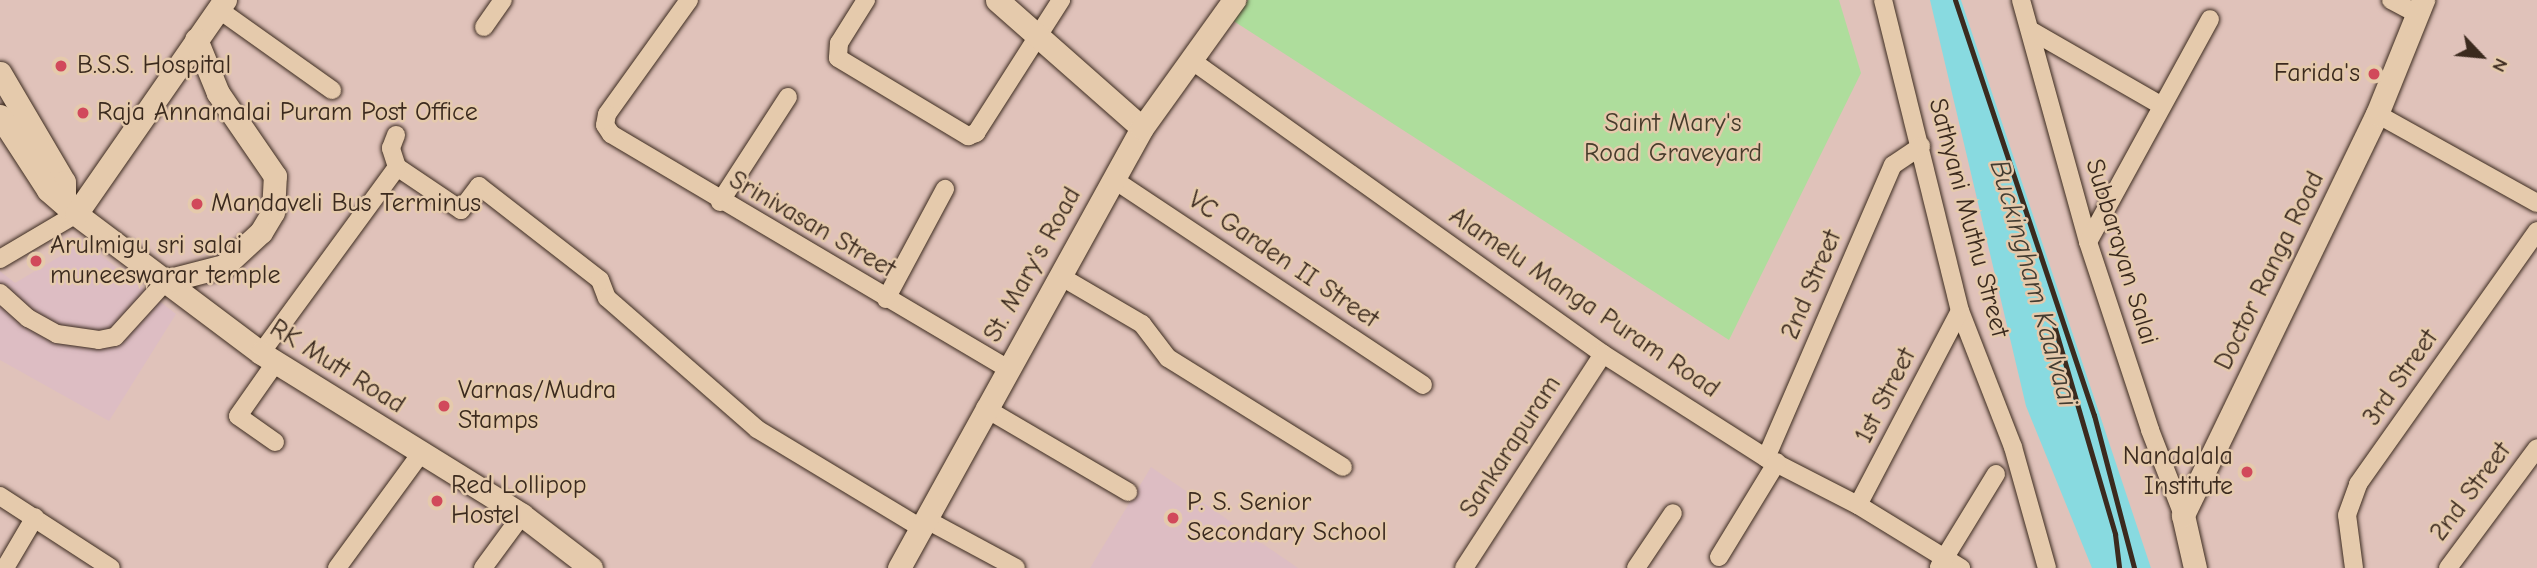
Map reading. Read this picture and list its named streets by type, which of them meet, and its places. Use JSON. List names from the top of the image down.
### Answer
{
  "streets": {
    "main road": ["St. Mary's Road", "Doctor Ranga Road", "RK Mutt Road"],
    "street": [
      "Sathyani Muthu Street",
      "Srinivasan Street",
      "Subbarayan Salai",
      "VC Garden II Street",
      "2nd Street",
      "Alamelu Manga Puram Road",
      "3rd Street",
      "1st Street",
      "Sankarapuram"
    ]
  },
  "crossings": [
    ["Sathyani Muthu Street", "2nd Street"],
    ["Sathyani Muthu Street", "1st Street"],
    ["Srinivasan Street", "St. Mary's Road"],
    ["Subbarayan Salai", "Doctor Ranga Road"],
    ["VC Garden II Street", "St. Mary's Road"],
    ["St. Mary's Road", "Alamelu Manga Puram Road"],
    ["2nd Street", "Alamelu Manga Puram Road"],
    ["Alamelu Manga Puram Road", "1st Street"],
    ["Alamelu Manga Puram Road", "Sankarapuram"]
  ],
  "water": ["Buckingham Kaalvaai"],
  "parks": ["Saint Mary's Road Graveyard"],
  "places": [
    "B.S.S. Hospital",
    "Farida's",
    "Raja Annamalai Puram Post Office",
    "Mandaveli Bus Terminus",
    "Arulmigu sri salai muneeswarar temple",
    "Varnas/Mudra Stamps",
    "Nandalala Institute",
    "Red Lollipop Hostel",
    "P. S. Senior Secondary School"
  ],
  "north": "bottom right"
}
